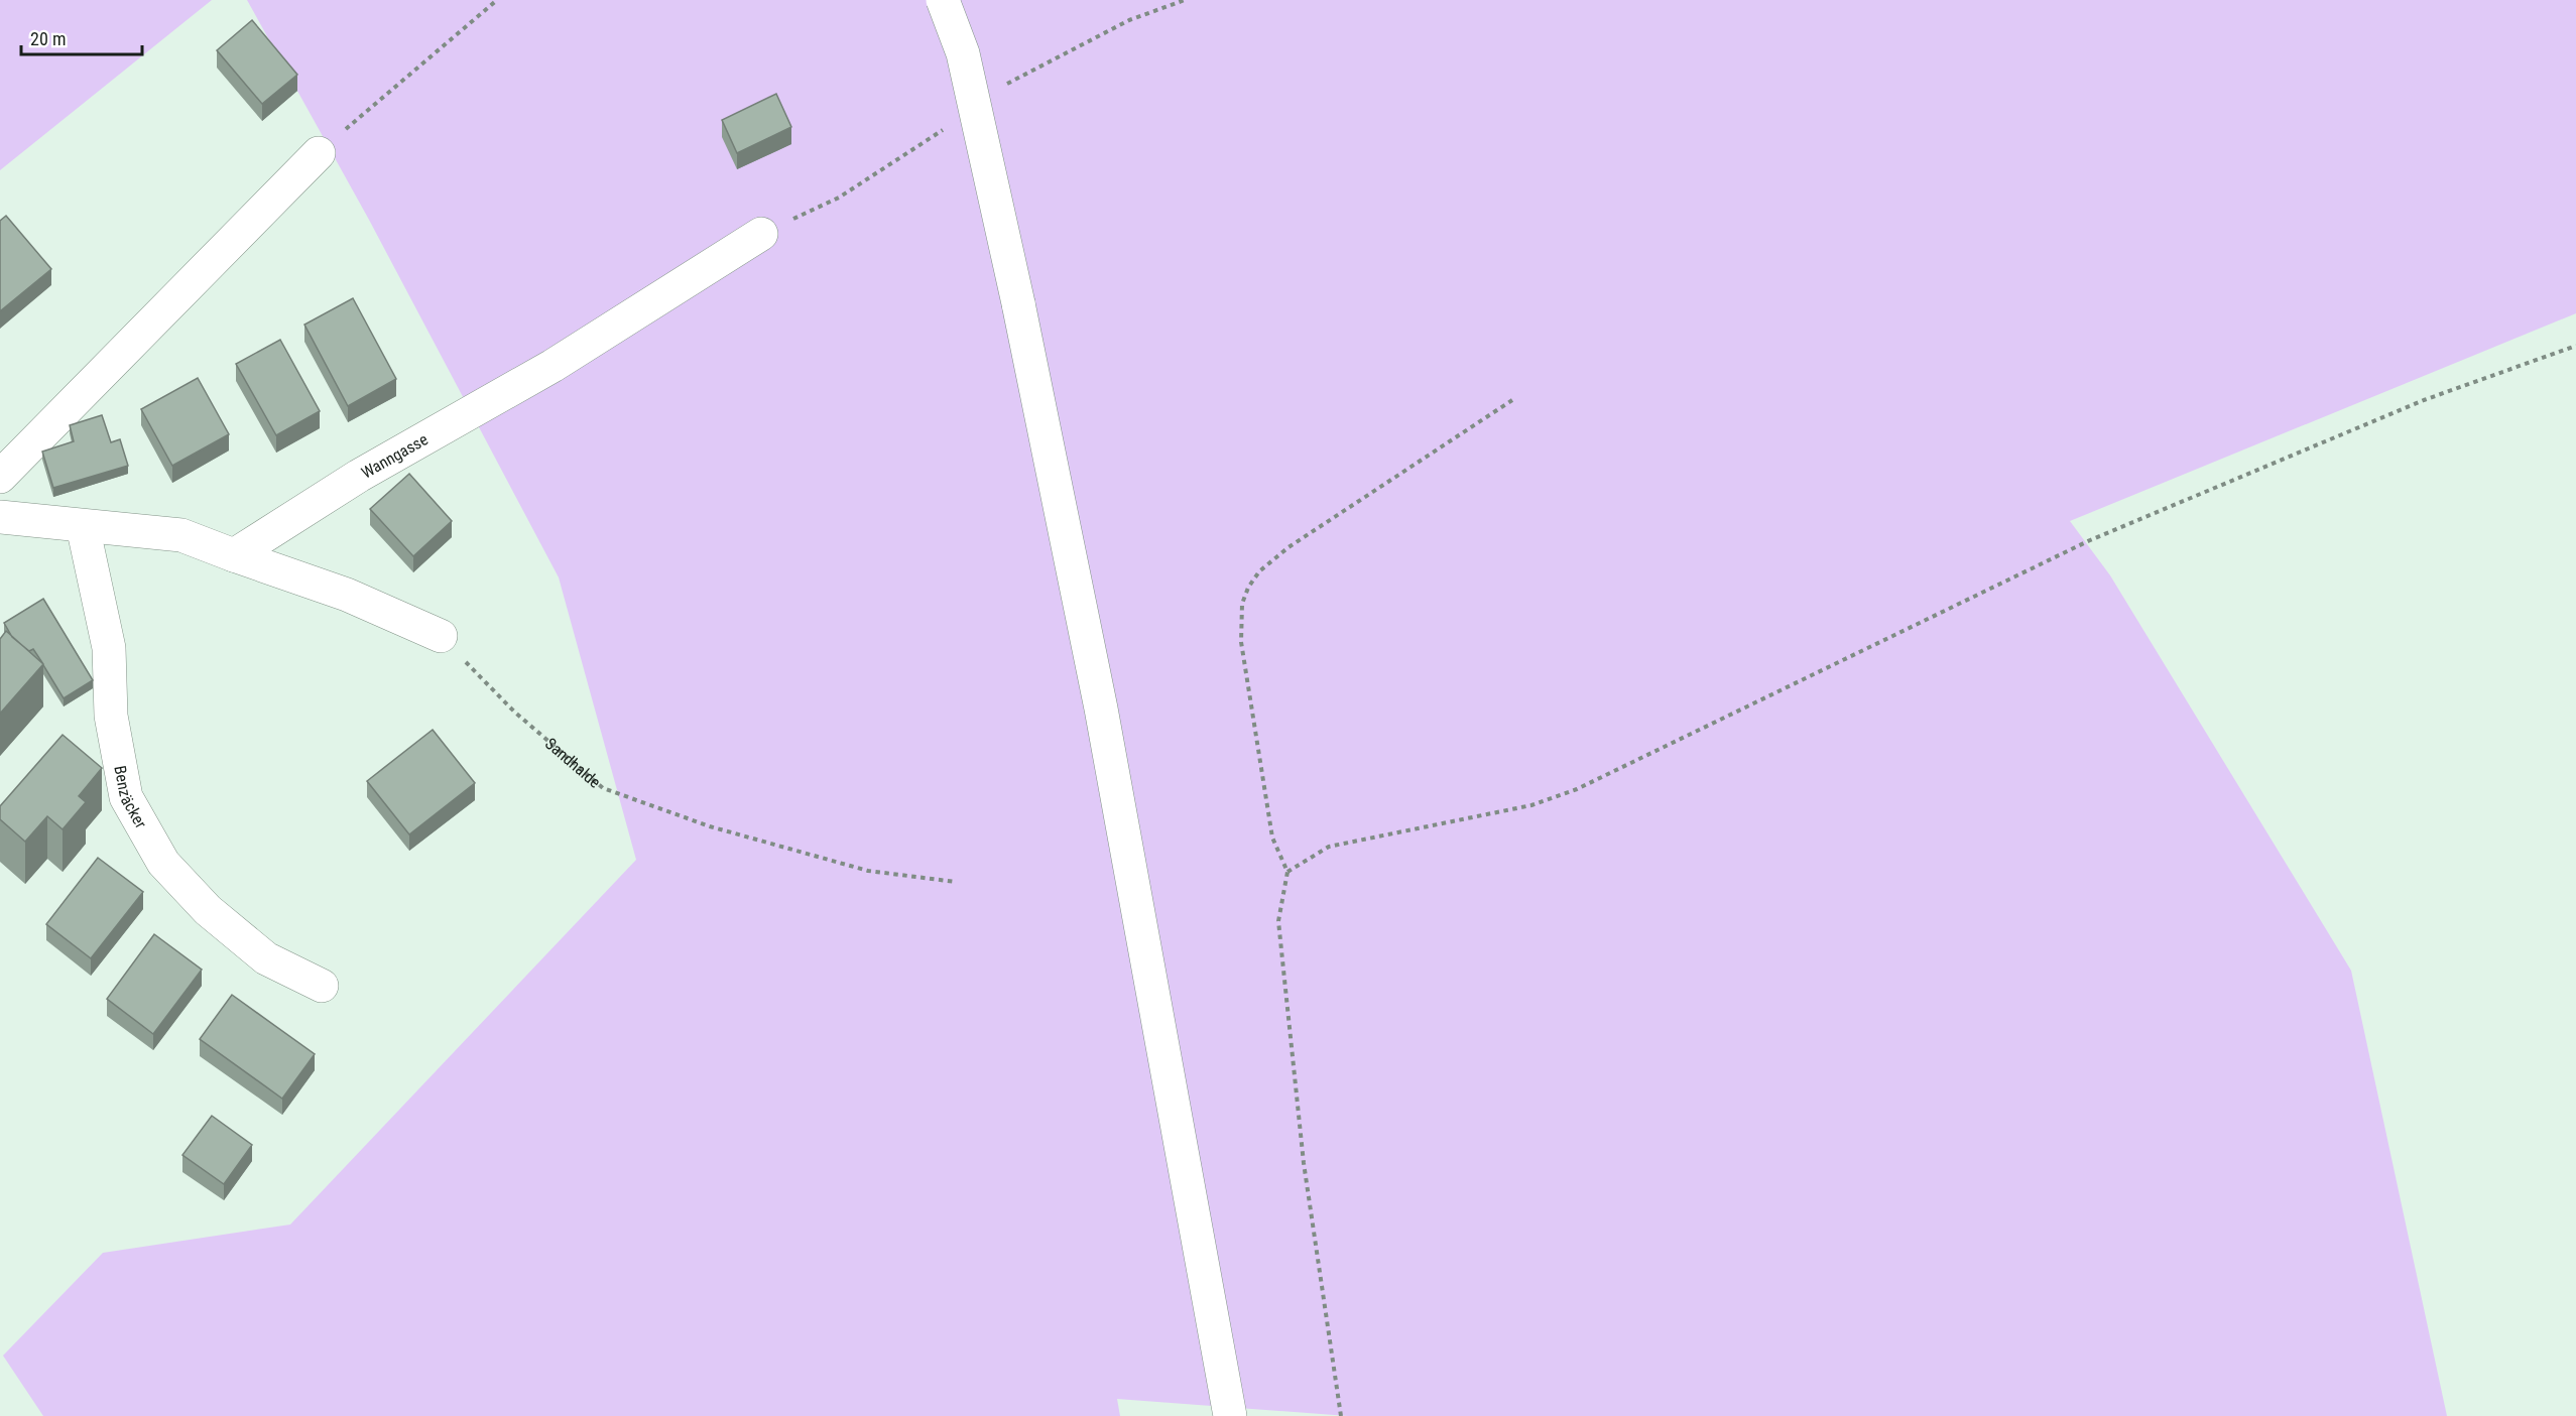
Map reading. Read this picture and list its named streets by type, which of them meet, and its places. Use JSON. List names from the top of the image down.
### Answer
{
  "streets": {
    "street": ["Wanngasse", "Benzäcker"],
    "path": ["Sandhalde"]
  },
  "scale_bar": "20 m"
}
